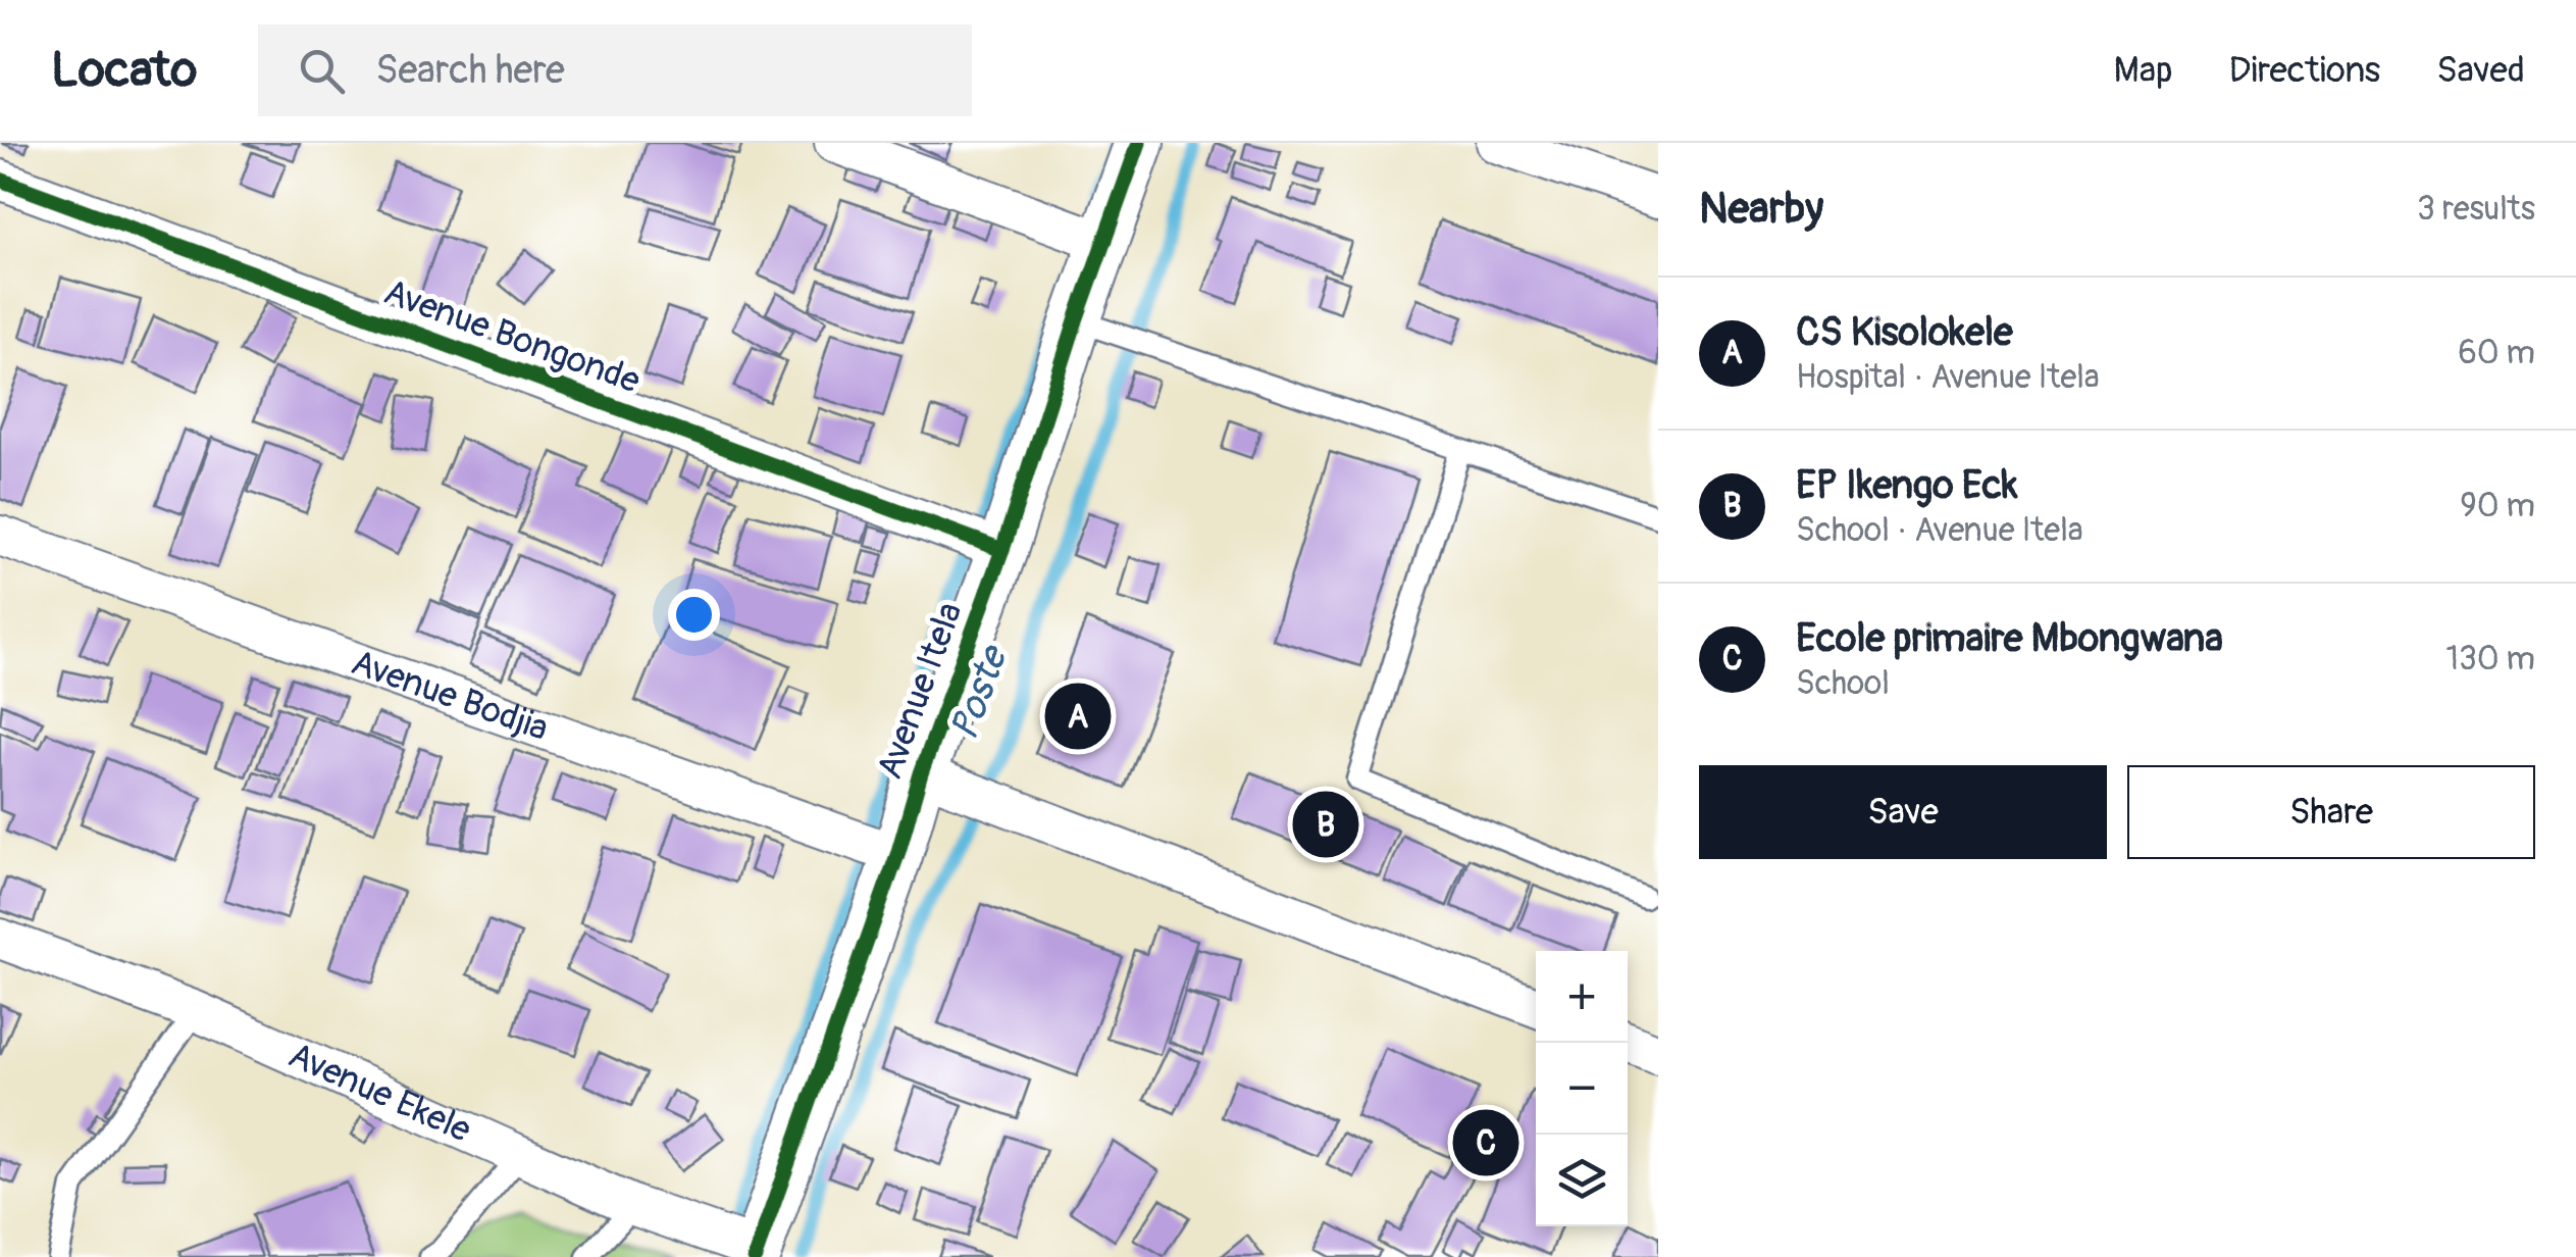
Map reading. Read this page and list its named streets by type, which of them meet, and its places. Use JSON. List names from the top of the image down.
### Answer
{
  "streets": {
    "street": [
      "Avenue Bongonde",
      "Avenue Itela",
      "Avenue Bodjia",
      "Avenue Ekele"
    ]
  },
  "crossings": [
    ["Avenue Bongonde", "Avenue Itela"],
    ["Avenue Itela", "Avenue Bodjia"],
    ["Avenue Itela", "Avenue Ekele"]
  ],
  "water": ["Poste"],
  "page": {
    "header": "Locato",
    "search": "Search here",
    "nav": ["Map", "Directions", "Saved"],
    "heading": ["Nearby", "3 results"],
    "list": [
      {
        "mark": "A",
        "name": "CS Kisolokele",
        "note": "Hospital · Avenue Itela",
        "value": "60 m"
      },
      {
        "mark": "B",
        "name": "EP Ikengo Eck",
        "note": "School · Avenue Itela",
        "value": "90 m"
      },
      {
        "mark": "C",
        "name": "Ecole primaire Mbongwana",
        "note": "School",
        "value": "130 m"
      }
    ],
    "pins": ["A", "B", "C"],
    "buttons": ["Save", "Share"],
    "map_buttons": ["+", "−"]
  }
}
